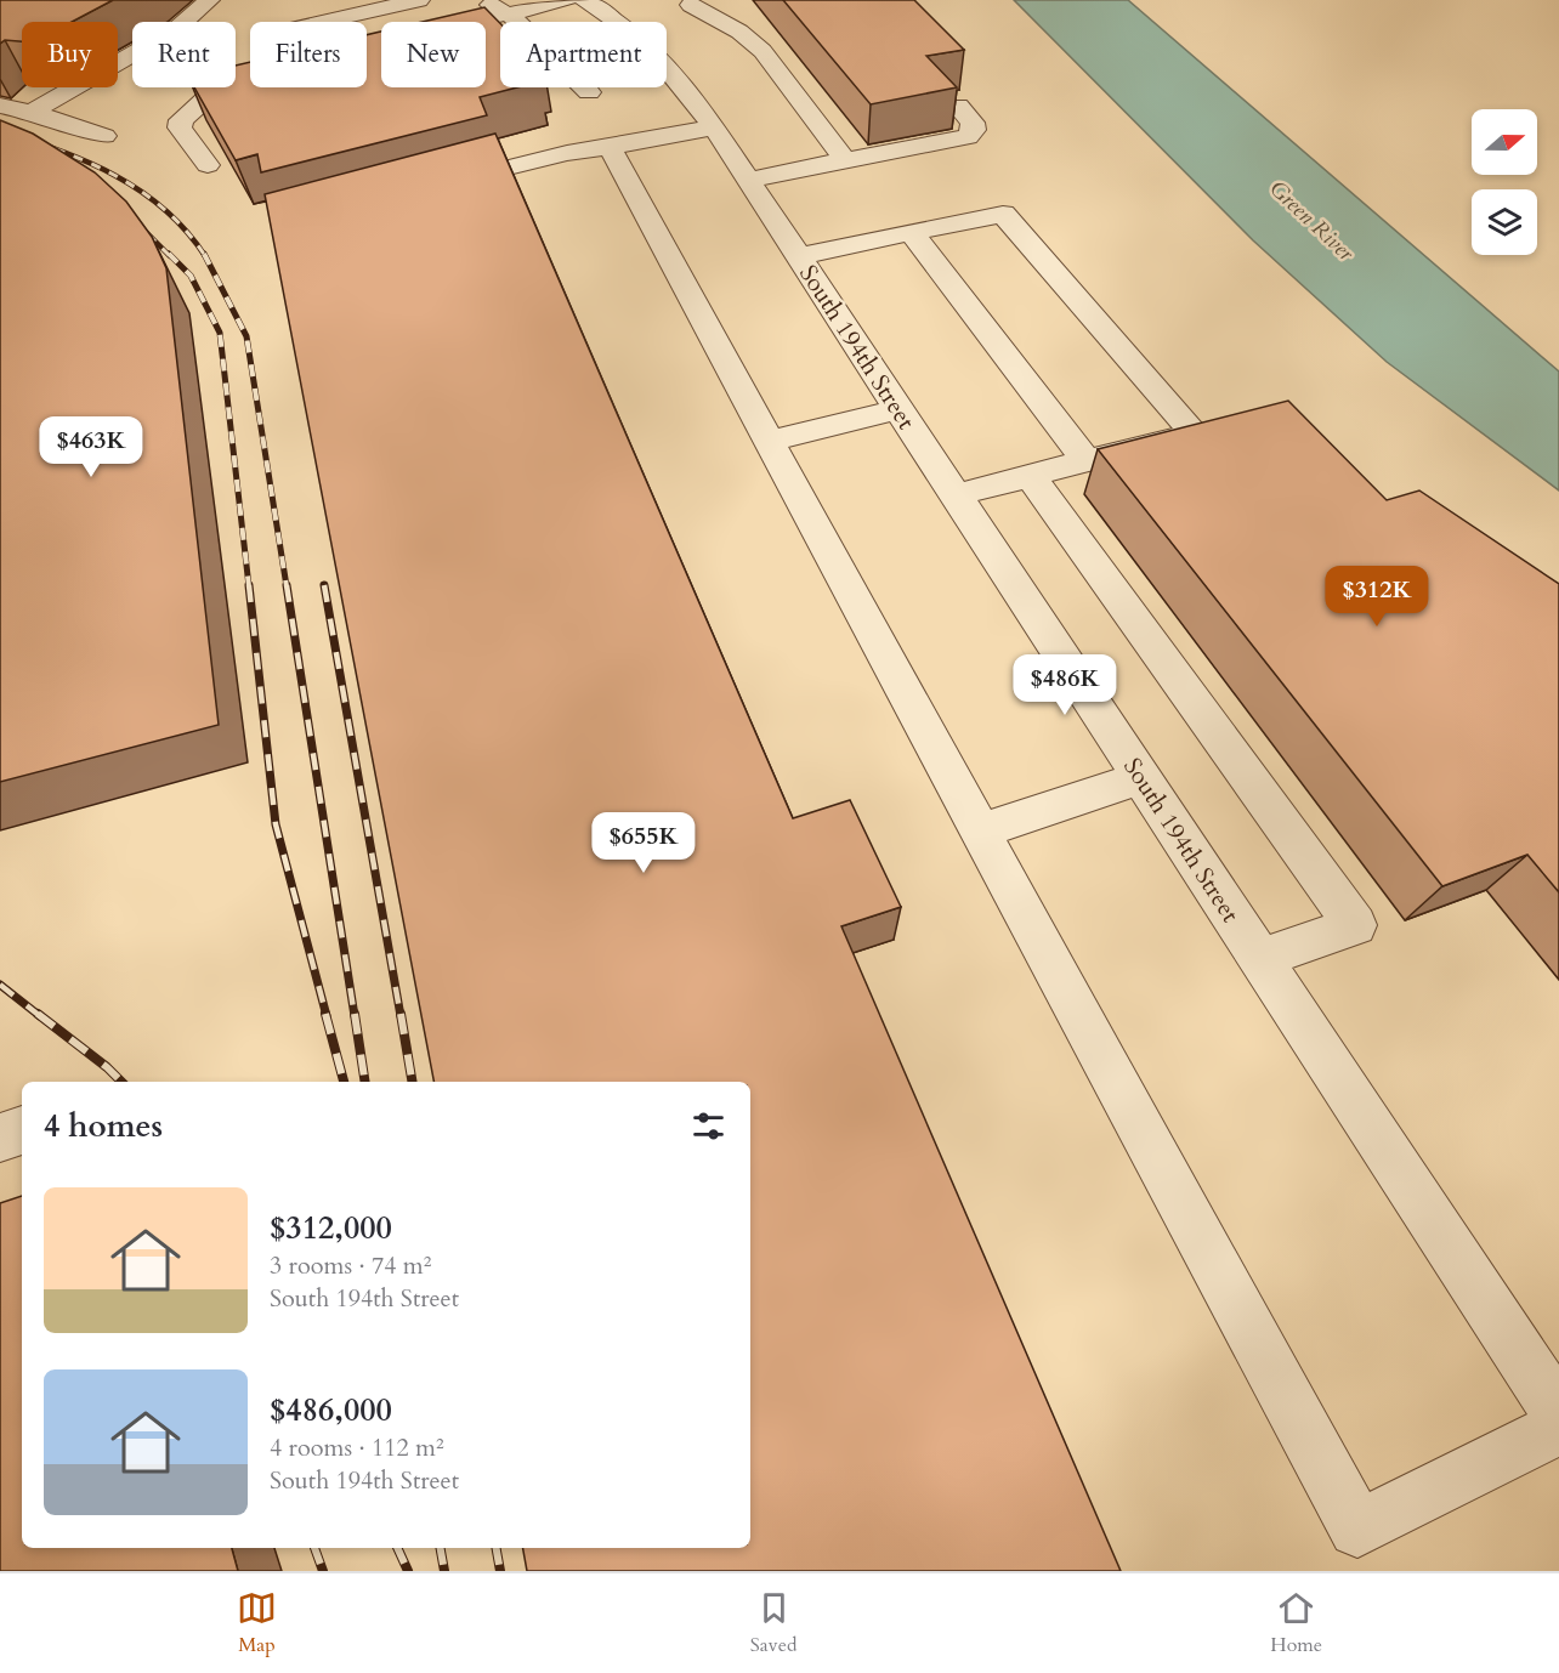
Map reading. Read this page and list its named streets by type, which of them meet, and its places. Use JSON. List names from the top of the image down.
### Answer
{
  "streets": {
    "street": ["South 194th Street"]
  },
  "water": ["Green River"],
  "north": "right",
  "page": {
    "chip": [
      "Buy",
      "Rent",
      "Filters",
      "New",
      "Apartment"
    ],
    "price": [
      "$463K",
      "$312K",
      "$486K",
      "$655K"
    ],
    "heading": "4 homes",
    "list": [
      {
        "name": "$312,000",
        "note": "3 rooms · 74 m² · South 194th Street"
      },
      {
        "name": "$486,000",
        "note": "4 rooms · 112 m² · South 194th Street"
      }
    ],
    "tabs": ["Map", "Saved", "Home"]
  }
}
